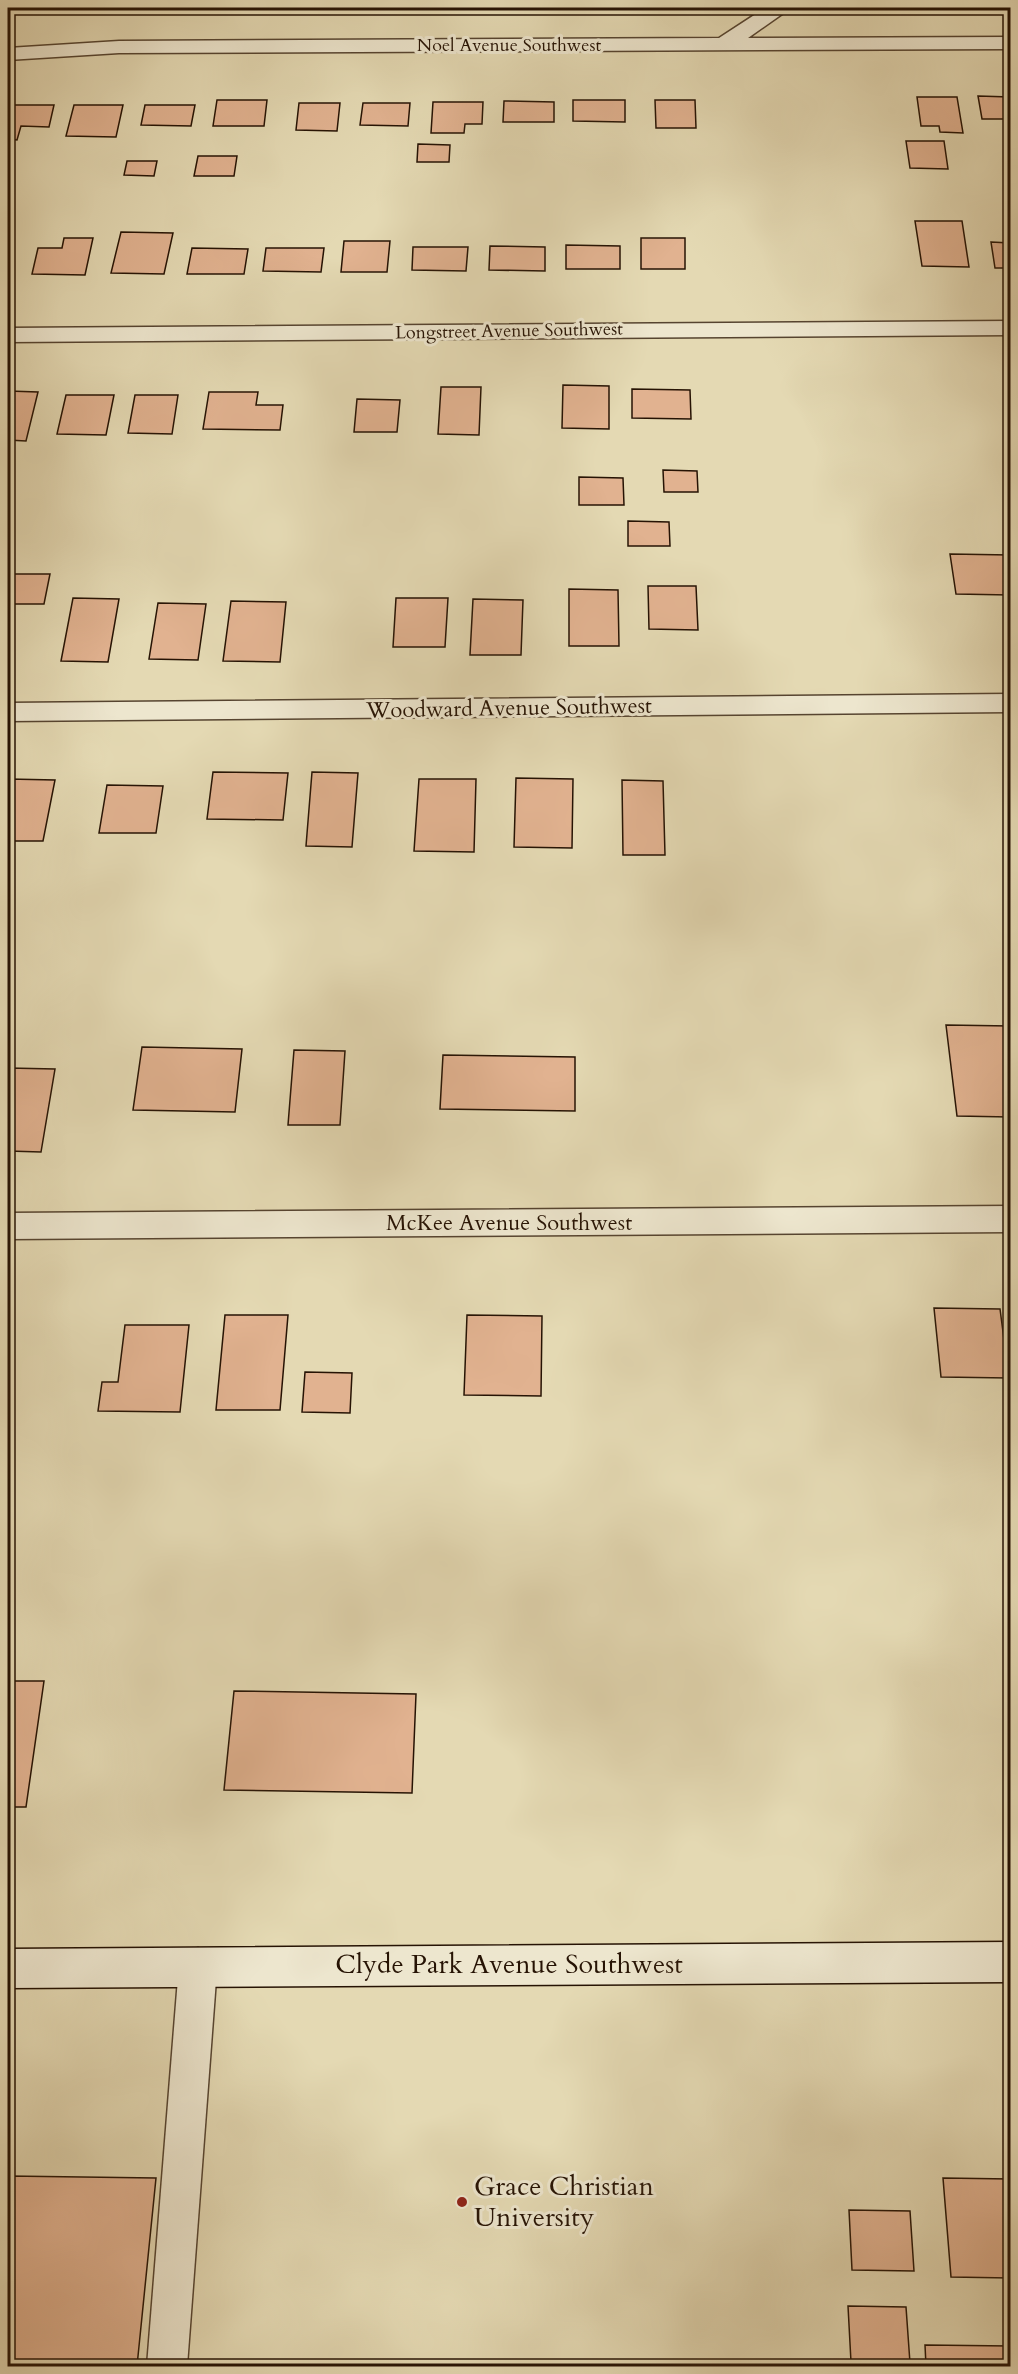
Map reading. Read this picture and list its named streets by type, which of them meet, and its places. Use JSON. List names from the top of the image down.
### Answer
{
  "streets": {
    "street": [
      "Noel Avenue Southwest",
      "Longstreet Avenue Southwest",
      "Woodward Avenue Southwest",
      "McKee Avenue Southwest",
      "Clyde Park Avenue Southwest"
    ]
  },
  "places": ["Grace Christian University"]
}
